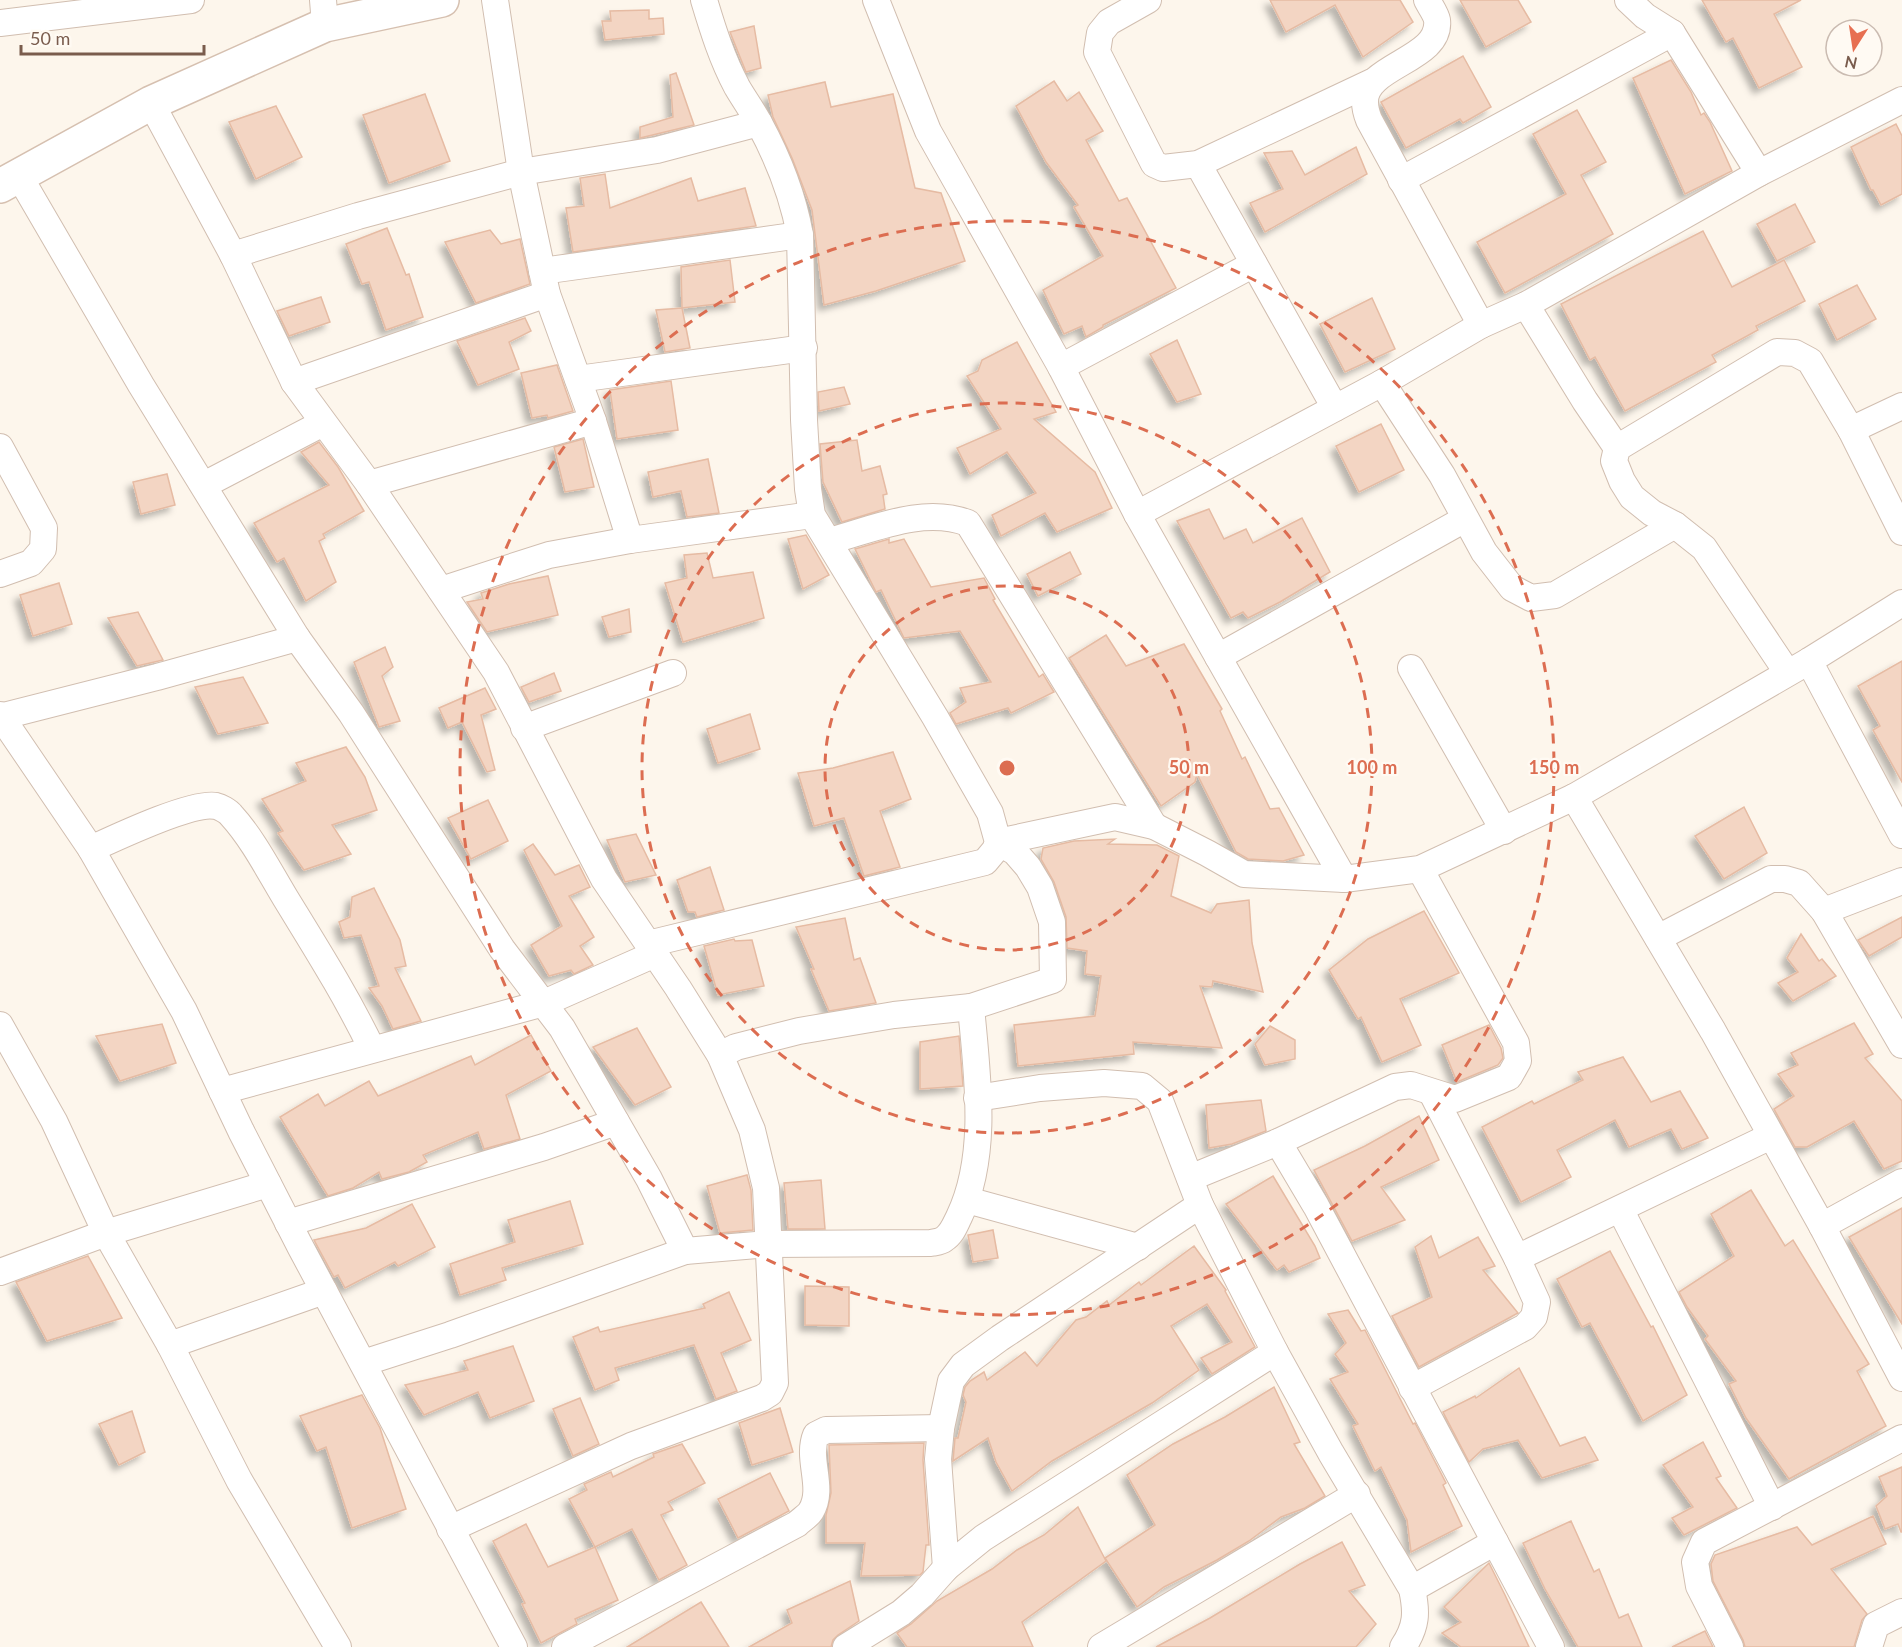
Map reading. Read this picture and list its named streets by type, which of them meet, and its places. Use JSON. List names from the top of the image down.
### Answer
{
  "scale_bar": "50 m",
  "north": "bottom",
  "rings": ["50 m", "100 m", "150 m"]
}
